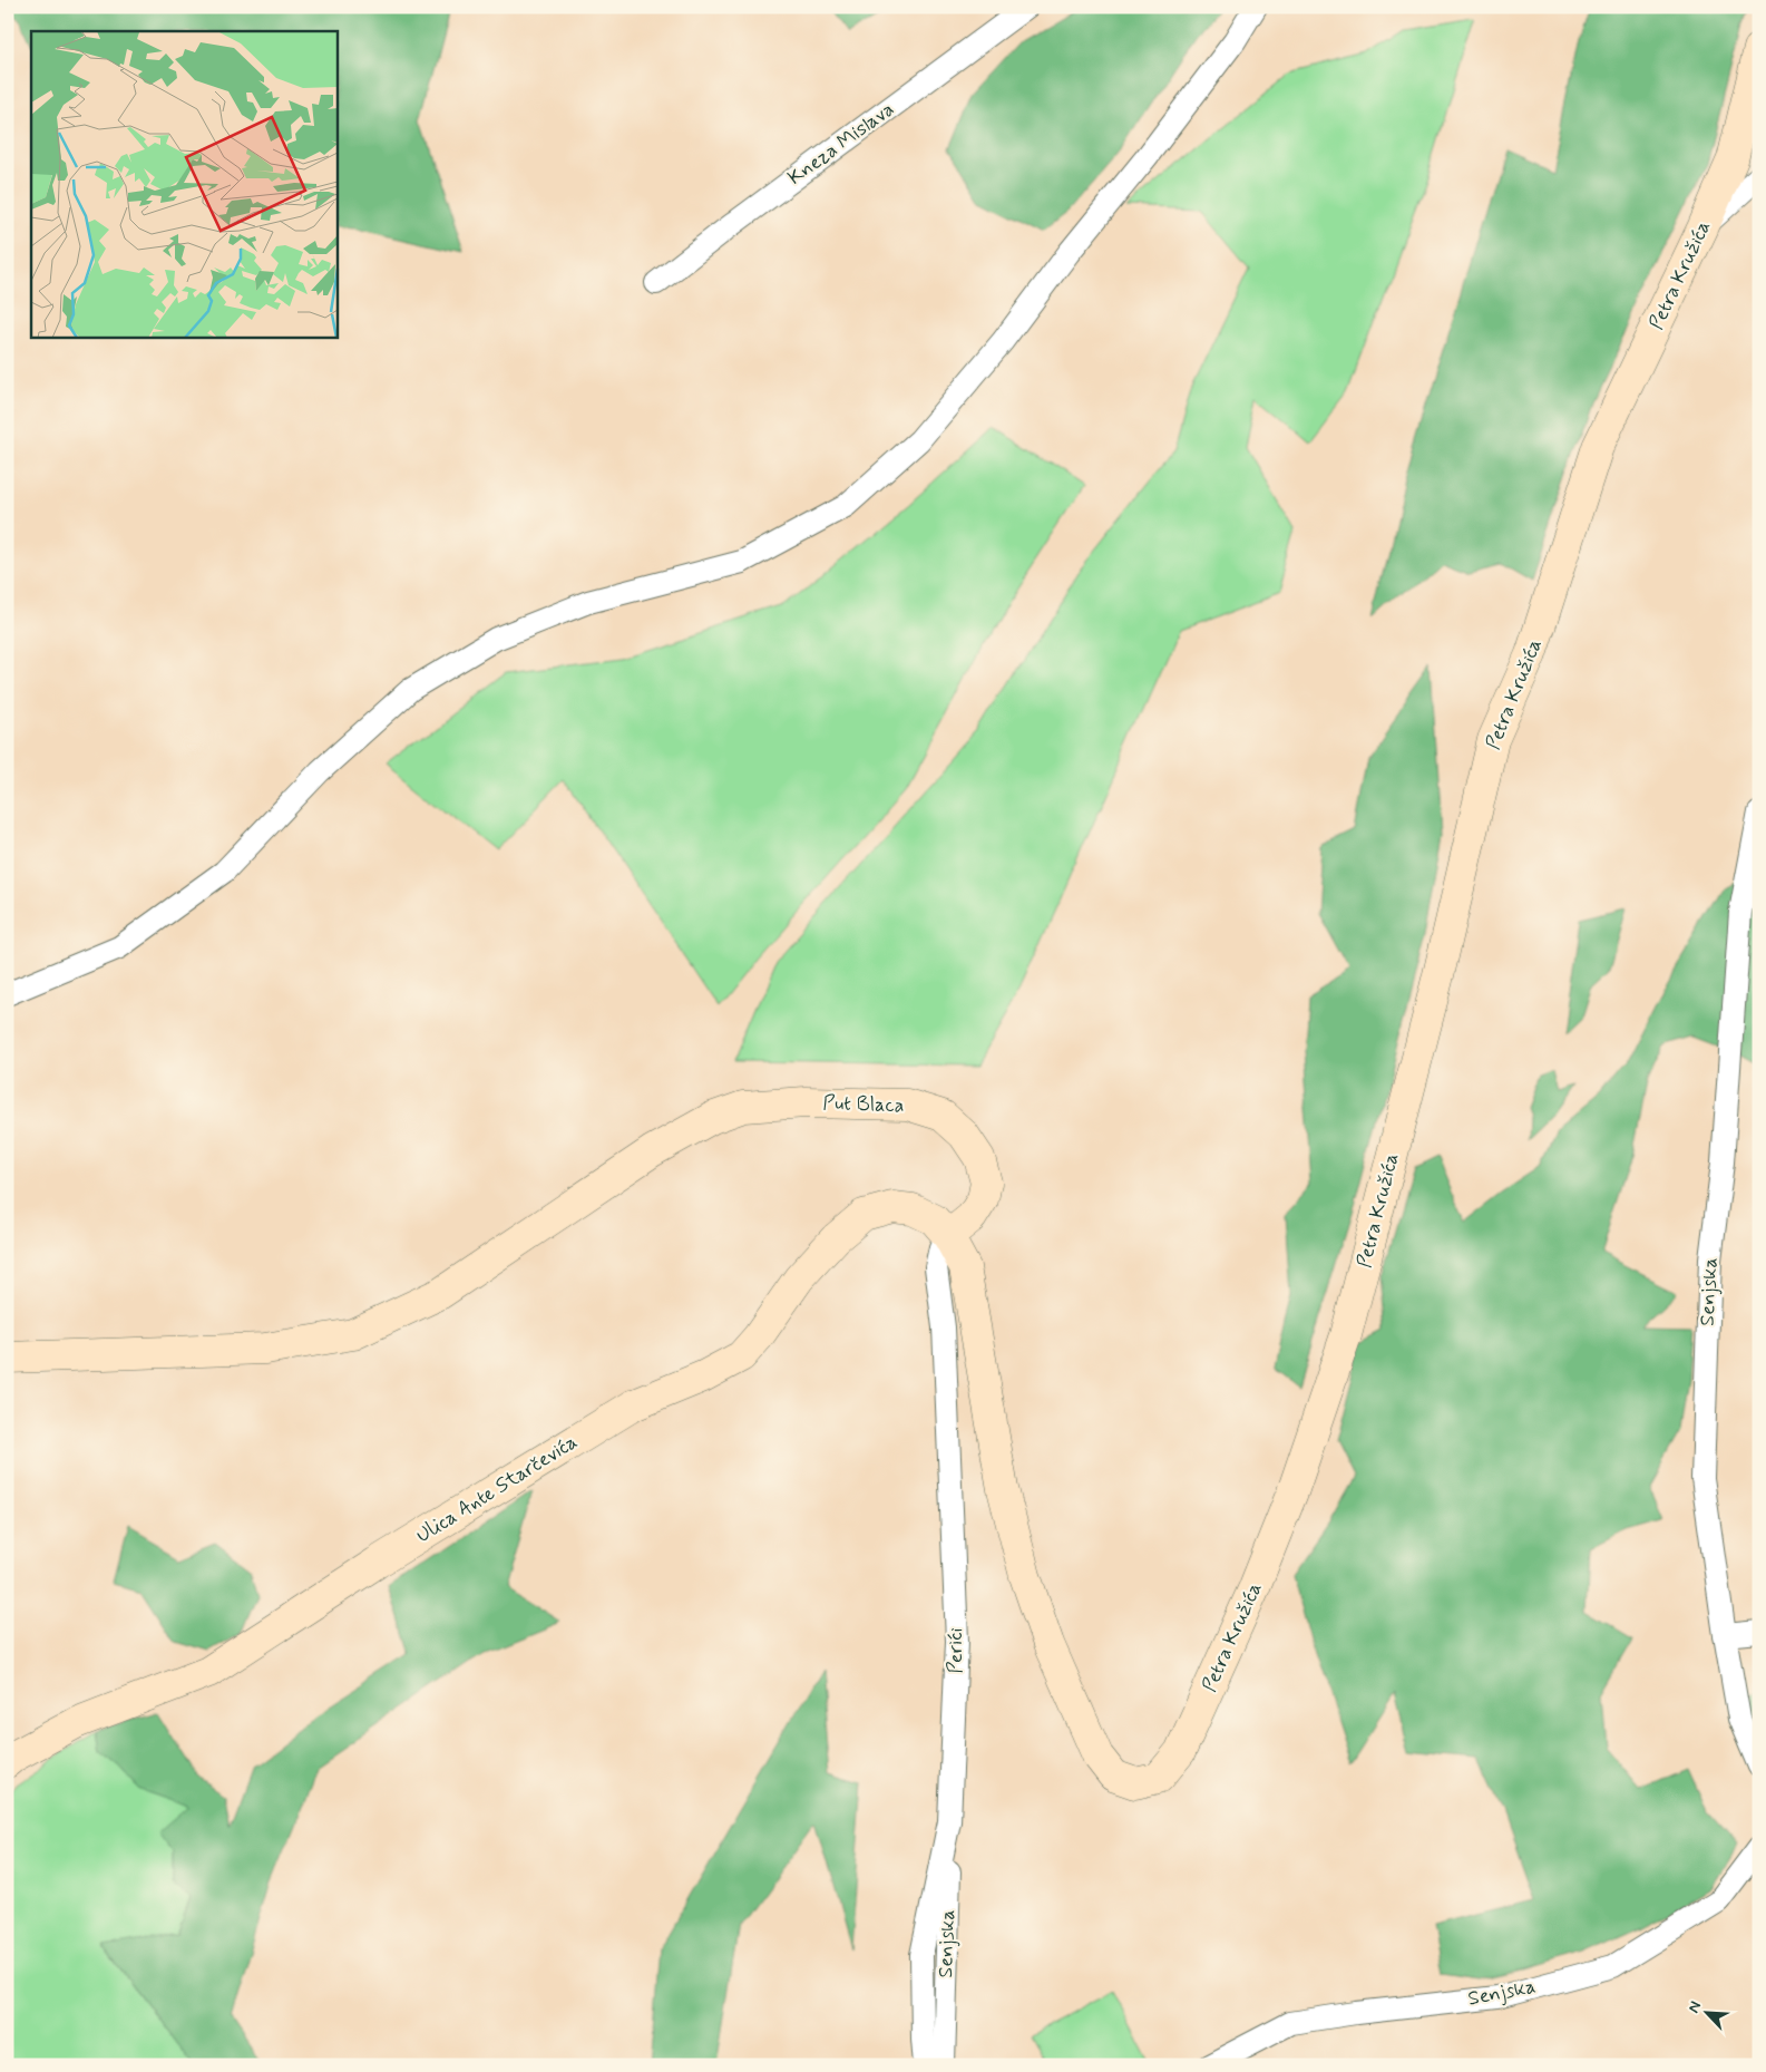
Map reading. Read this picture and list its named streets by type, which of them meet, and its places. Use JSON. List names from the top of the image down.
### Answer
{
  "streets": {
    "street": [
      "Kneza Mislava",
      "Petra Kružića",
      "Put Blaca",
      "Senjska",
      "Ulica Ante Starčevića",
      "Perići"
    ]
  },
  "crossings": [
    ["Petra Kružića", "Put Blaca"],
    ["Petra Kružića", "Ulica Ante Starčevića"],
    ["Petra Kružića", "Perići"],
    ["Put Blaca", "Ulica Ante Starčevića"],
    ["Put Blaca", "Perići"],
    ["Senjska", "Perići"],
    ["Ulica Ante Starčevića", "Perići"]
  ],
  "north": "top left"
}
